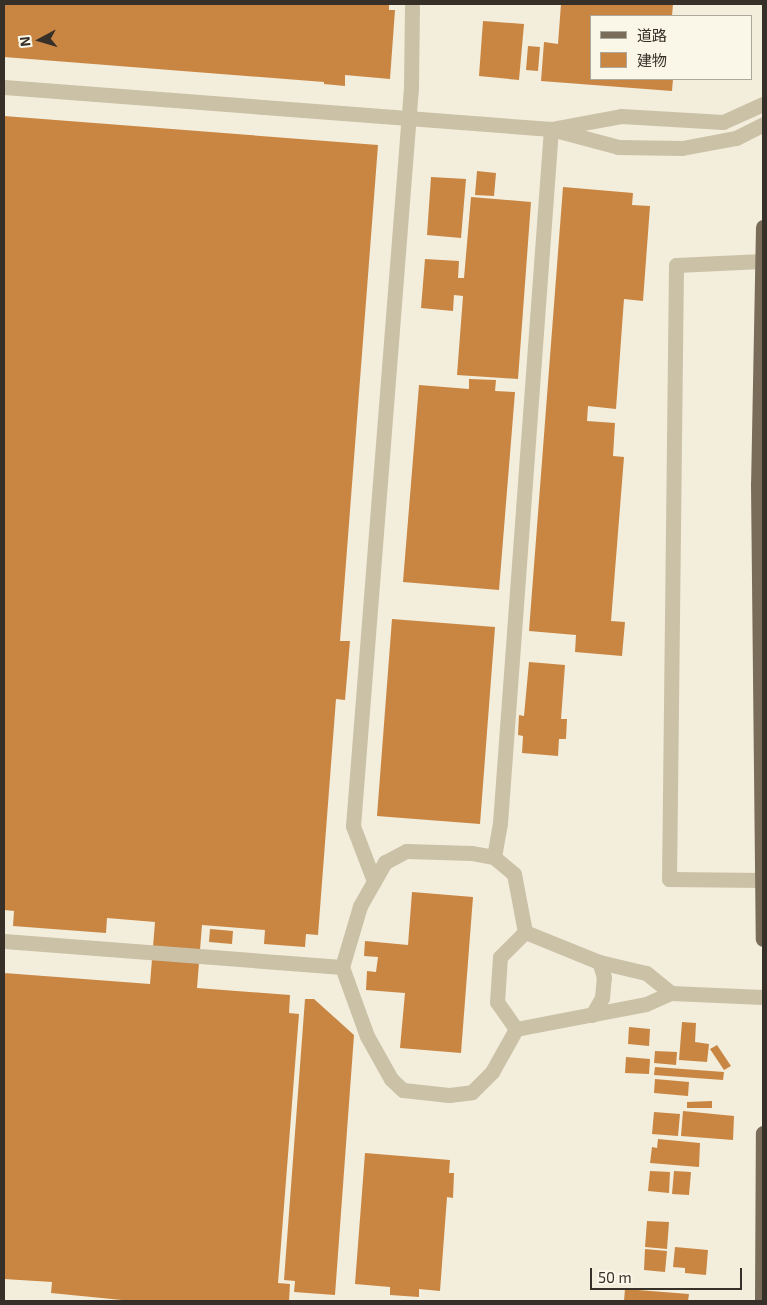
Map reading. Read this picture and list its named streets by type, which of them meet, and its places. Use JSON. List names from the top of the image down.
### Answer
{
  "legend": ["道路", "建物"],
  "scale_bar": "50 m",
  "north": "left"
}
